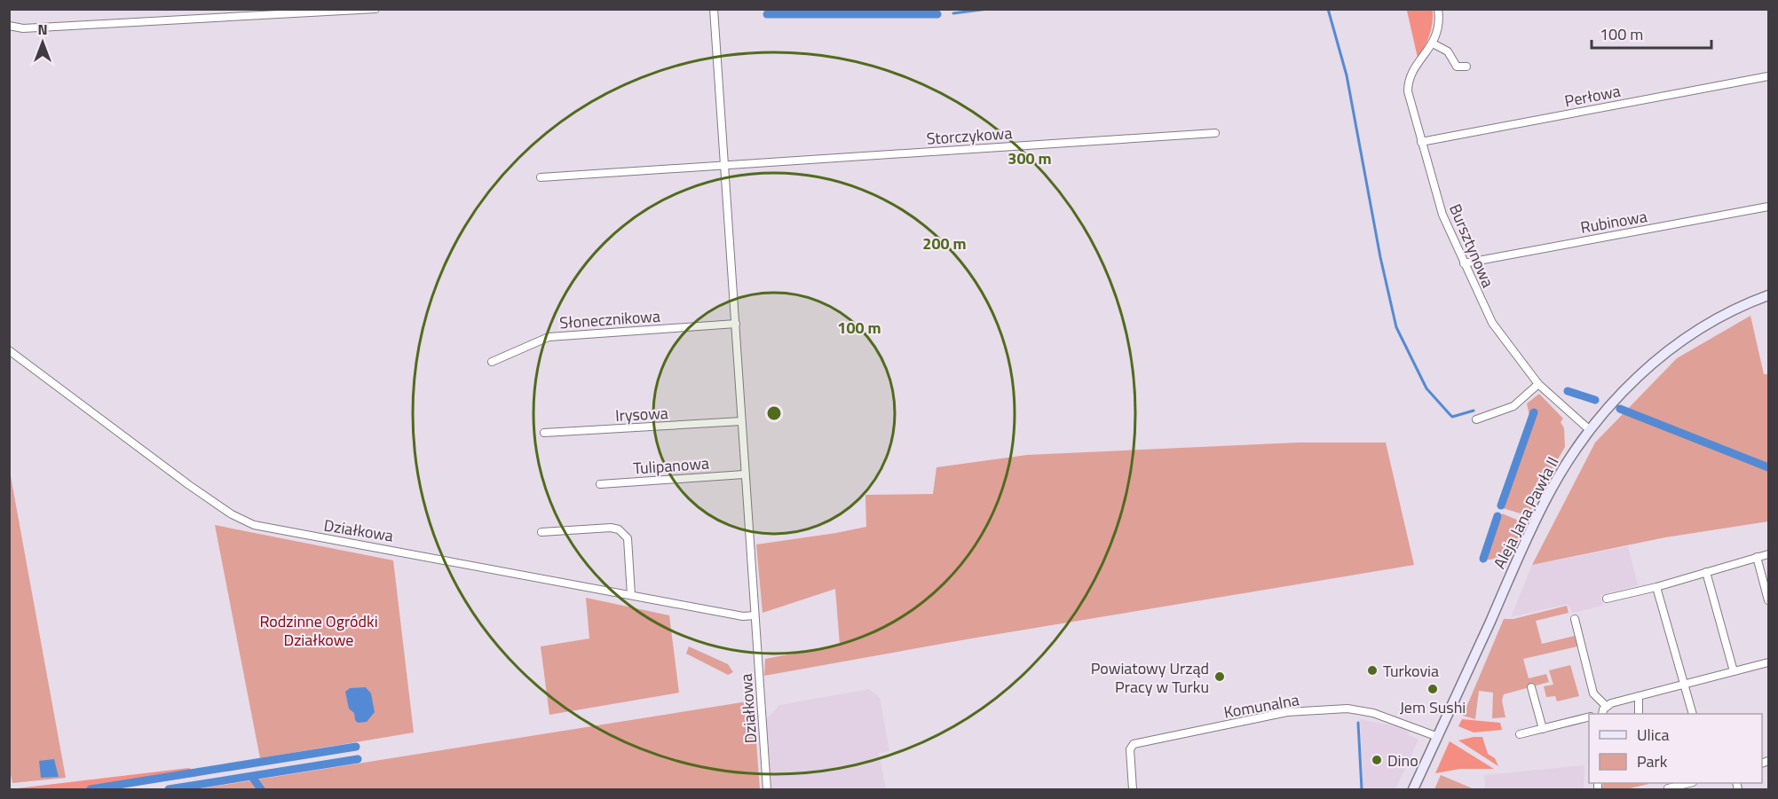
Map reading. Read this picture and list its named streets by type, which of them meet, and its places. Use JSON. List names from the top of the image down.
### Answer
{
  "streets": {
    "main road": ["Aleja Jana Pawła II"],
    "street": [
      "Perłowa",
      "Storczykowa",
      "Rubinowa",
      "Bursztynowa",
      "Słonecznikowa",
      "Irysowa",
      "Tulipanowa",
      "Działkowa",
      "Komunalna"
    ]
  },
  "crossings": [
    ["Perłowa", "Bursztynowa"],
    ["Storczykowa", "Działkowa"],
    ["Rubinowa", "Bursztynowa"],
    ["Bursztynowa", "Aleja Jana Pawła II"],
    ["Słonecznikowa", "Działkowa"],
    ["Irysowa", "Działkowa"],
    ["Tulipanowa", "Działkowa"],
    ["Aleja Jana Pawła II", "Komunalna"]
  ],
  "parks": ["Rodzinne Ogródki Działkowe"],
  "places": [
    "Turkovia",
    "Powiatowy Urząd Pracy w Turku",
    "Jem Sushi",
    "Dino"
  ],
  "legend": ["Ulica", "Park"],
  "scale_bar": "100 m",
  "north": "top",
  "rings": ["300 m", "200 m", "100 m"]
}
